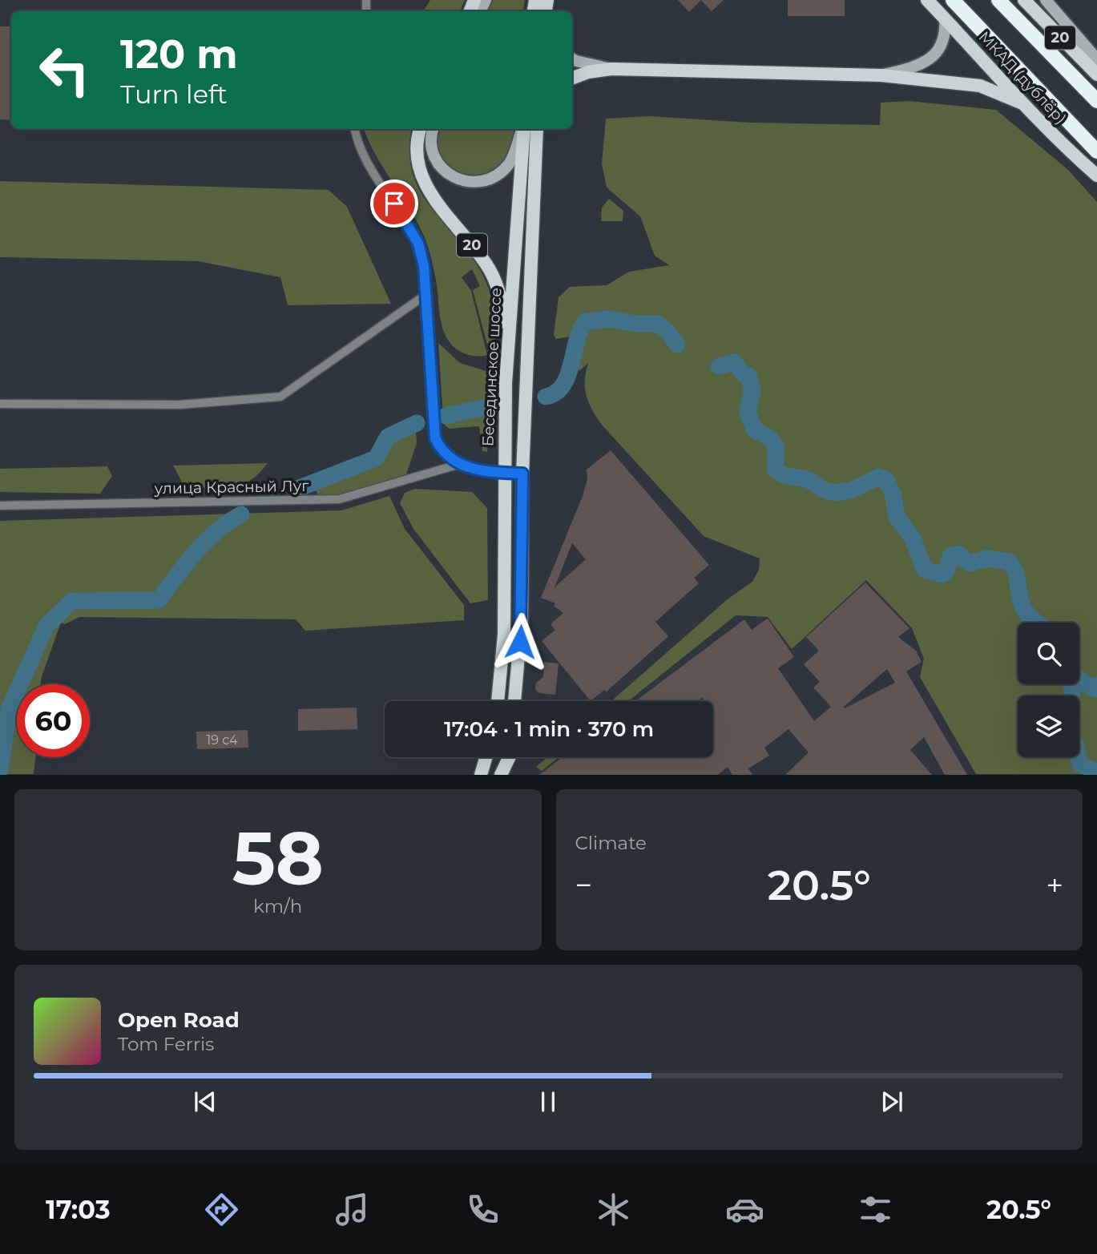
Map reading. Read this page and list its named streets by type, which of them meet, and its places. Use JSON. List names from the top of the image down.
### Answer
{
  "streets": {
    "main road": ["20", "МКАД (дублёр)", "Бесединское шоссе"],
    "street": ["улица Красный Луг"]
  },
  "crossings": [
    ["20", "Бесединское шоссе"]
  ],
  "house_numbers": ["19 с4"],
  "page": {
    "turn": ["120 m", "Turn left"],
    "limit": "60",
    "trip": "17:04 · 1 min · 370 m",
    "tile": [
      ["58", "km/h"],
      "Climate"
    ],
    "heat": ["−", "20.5°", "+"],
    "song": ["Open Road", "Tom Ferris"],
    "tabs": ["17:03", "20.5°"]
  }
}
